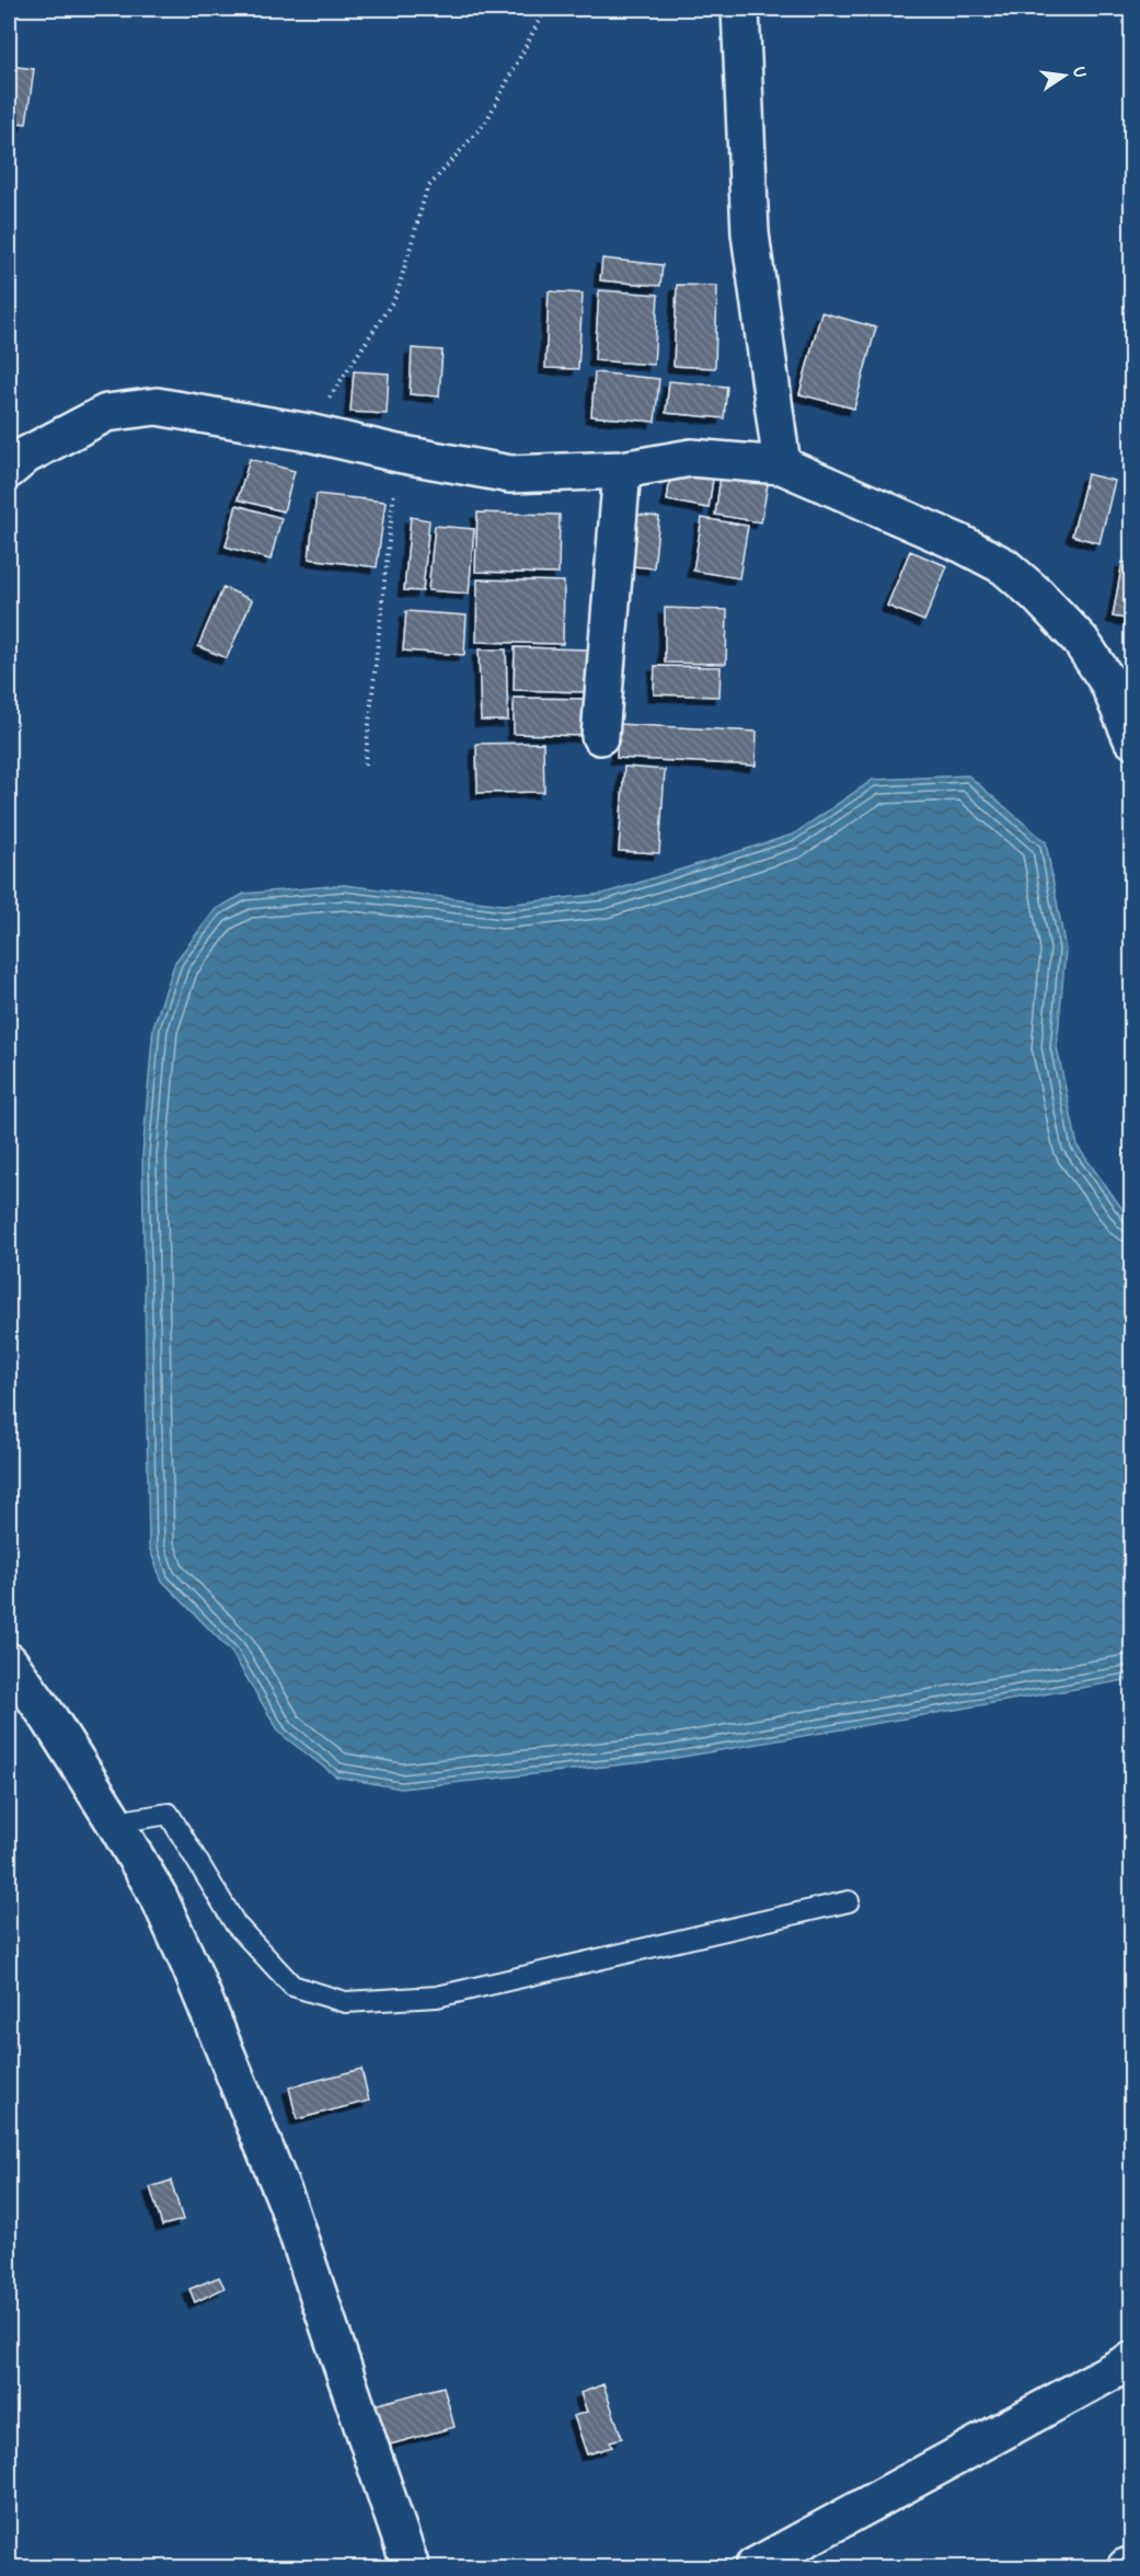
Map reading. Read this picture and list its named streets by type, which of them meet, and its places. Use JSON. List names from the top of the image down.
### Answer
{
  "north": "right"
}
